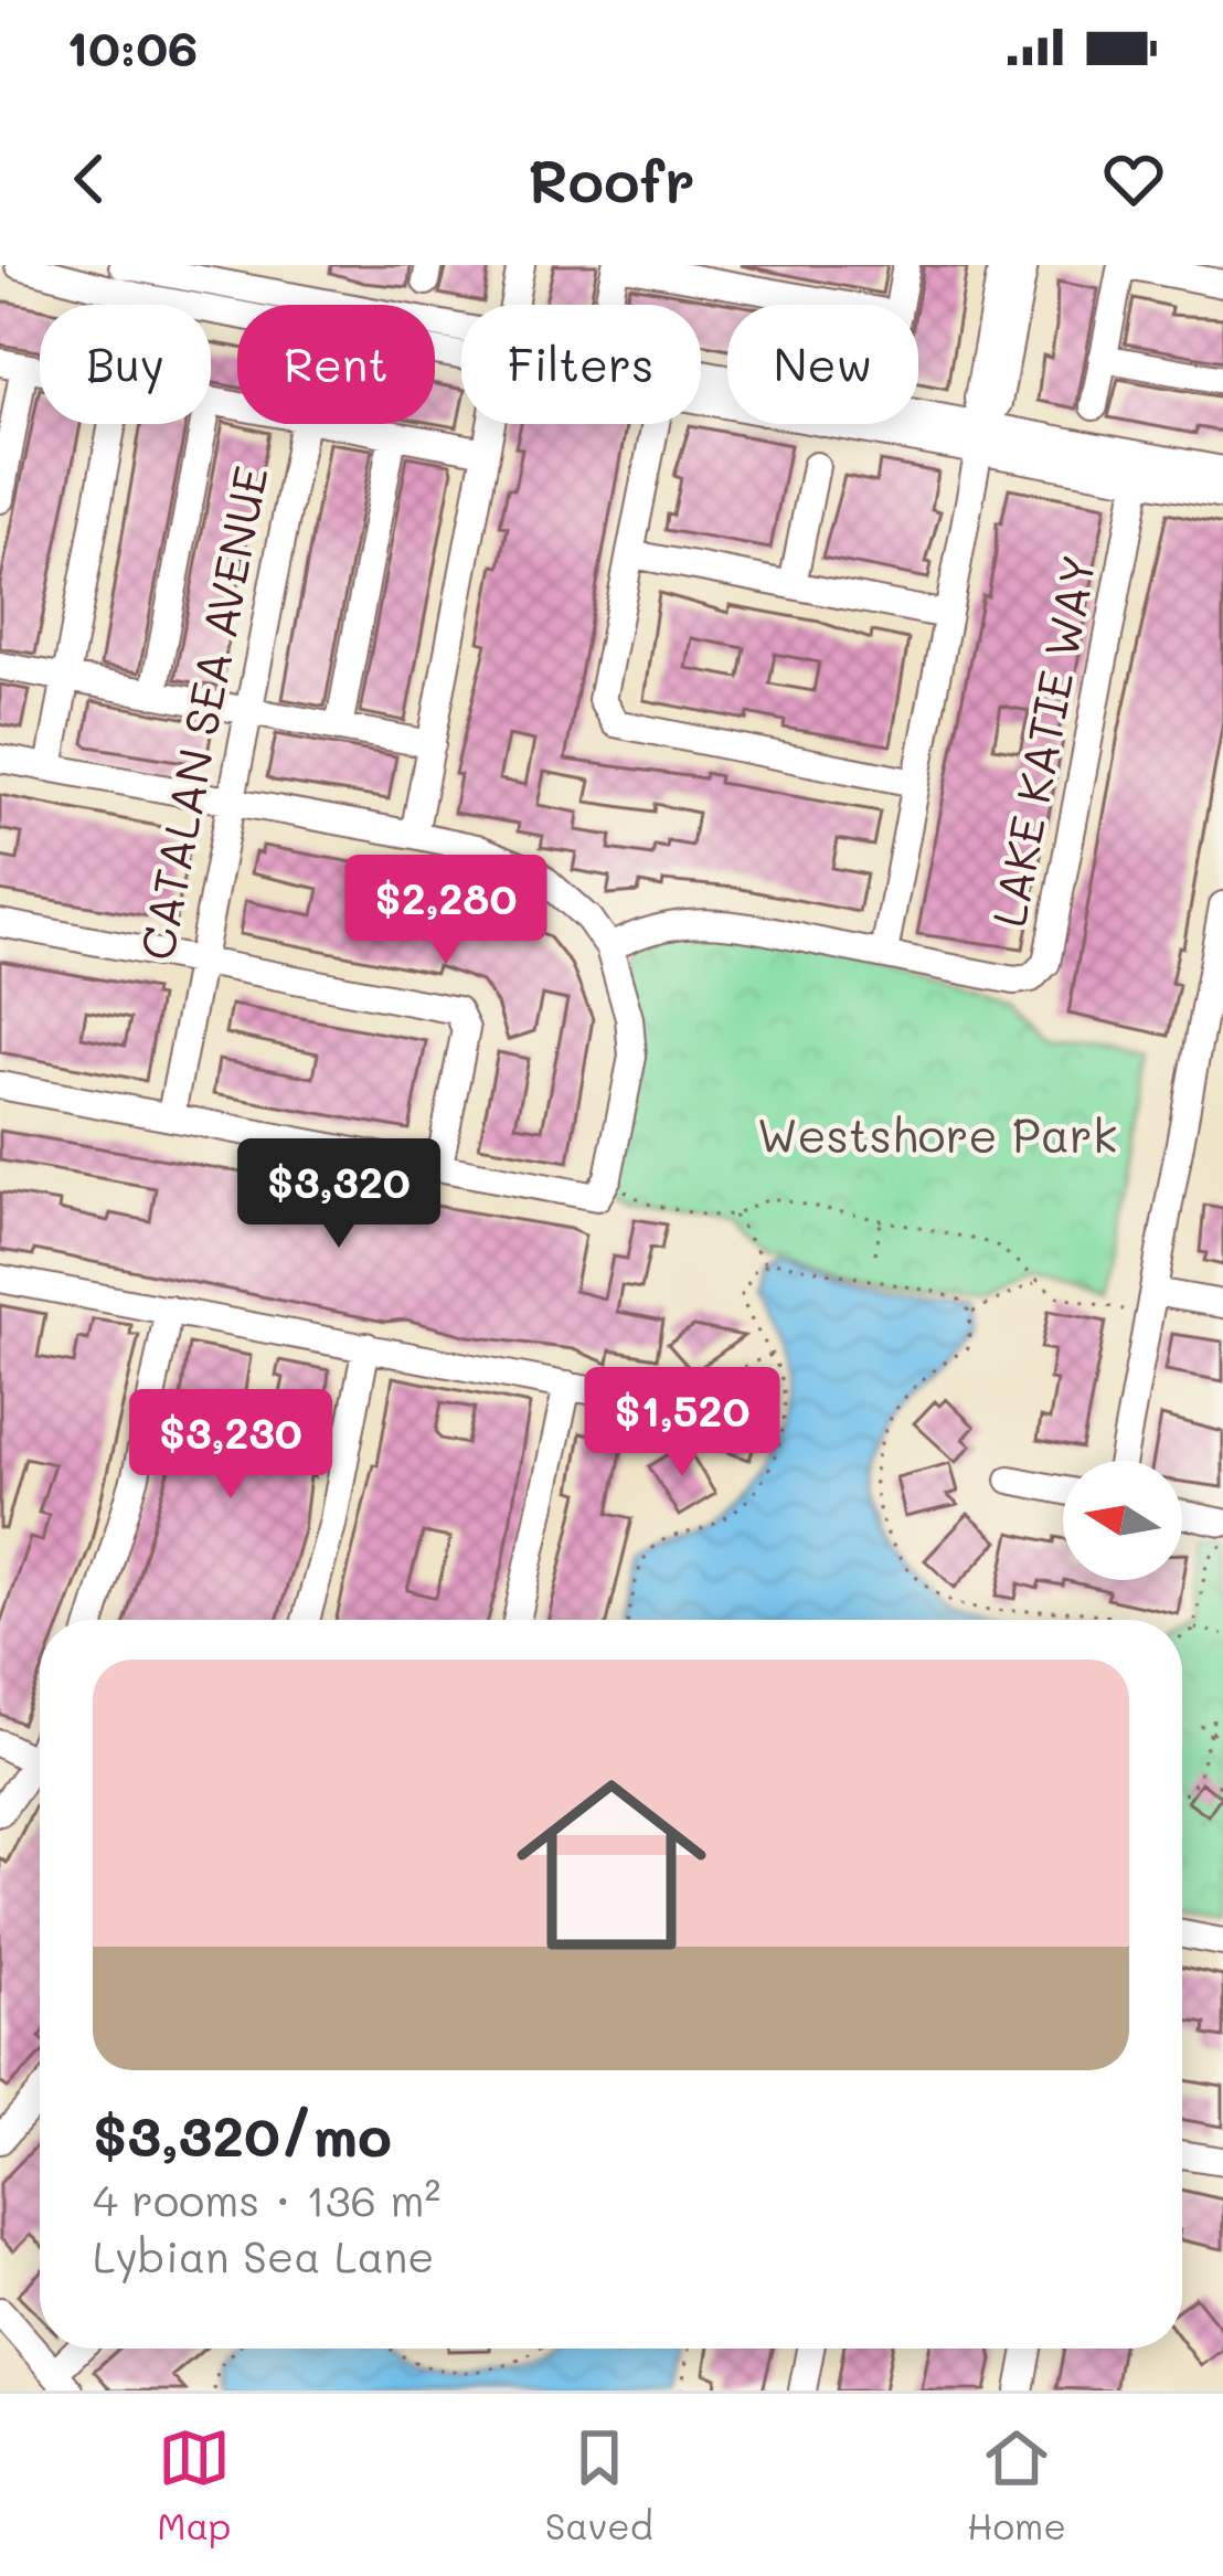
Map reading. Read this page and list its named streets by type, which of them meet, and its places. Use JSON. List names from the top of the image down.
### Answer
{
  "streets": {
    "street": ["CATALAN SEA AVENUE", "LAKE KATIE WAY"]
  },
  "parks": ["Westshore Park"],
  "north": "left",
  "page": {
    "status": "10:06",
    "header": "Roofr",
    "chip": [
      "Buy",
      "Rent",
      "Filters",
      "New"
    ],
    "price": [
      "$2,280",
      "$3,320",
      "$1,520",
      "$3,230"
    ],
    "list": [
      {
        "name": "$3,320/mo",
        "note": "4 rooms · 136 m² · Lybian Sea Lane"
      }
    ],
    "tabs": ["Map", "Saved", "Home"]
  }
}
